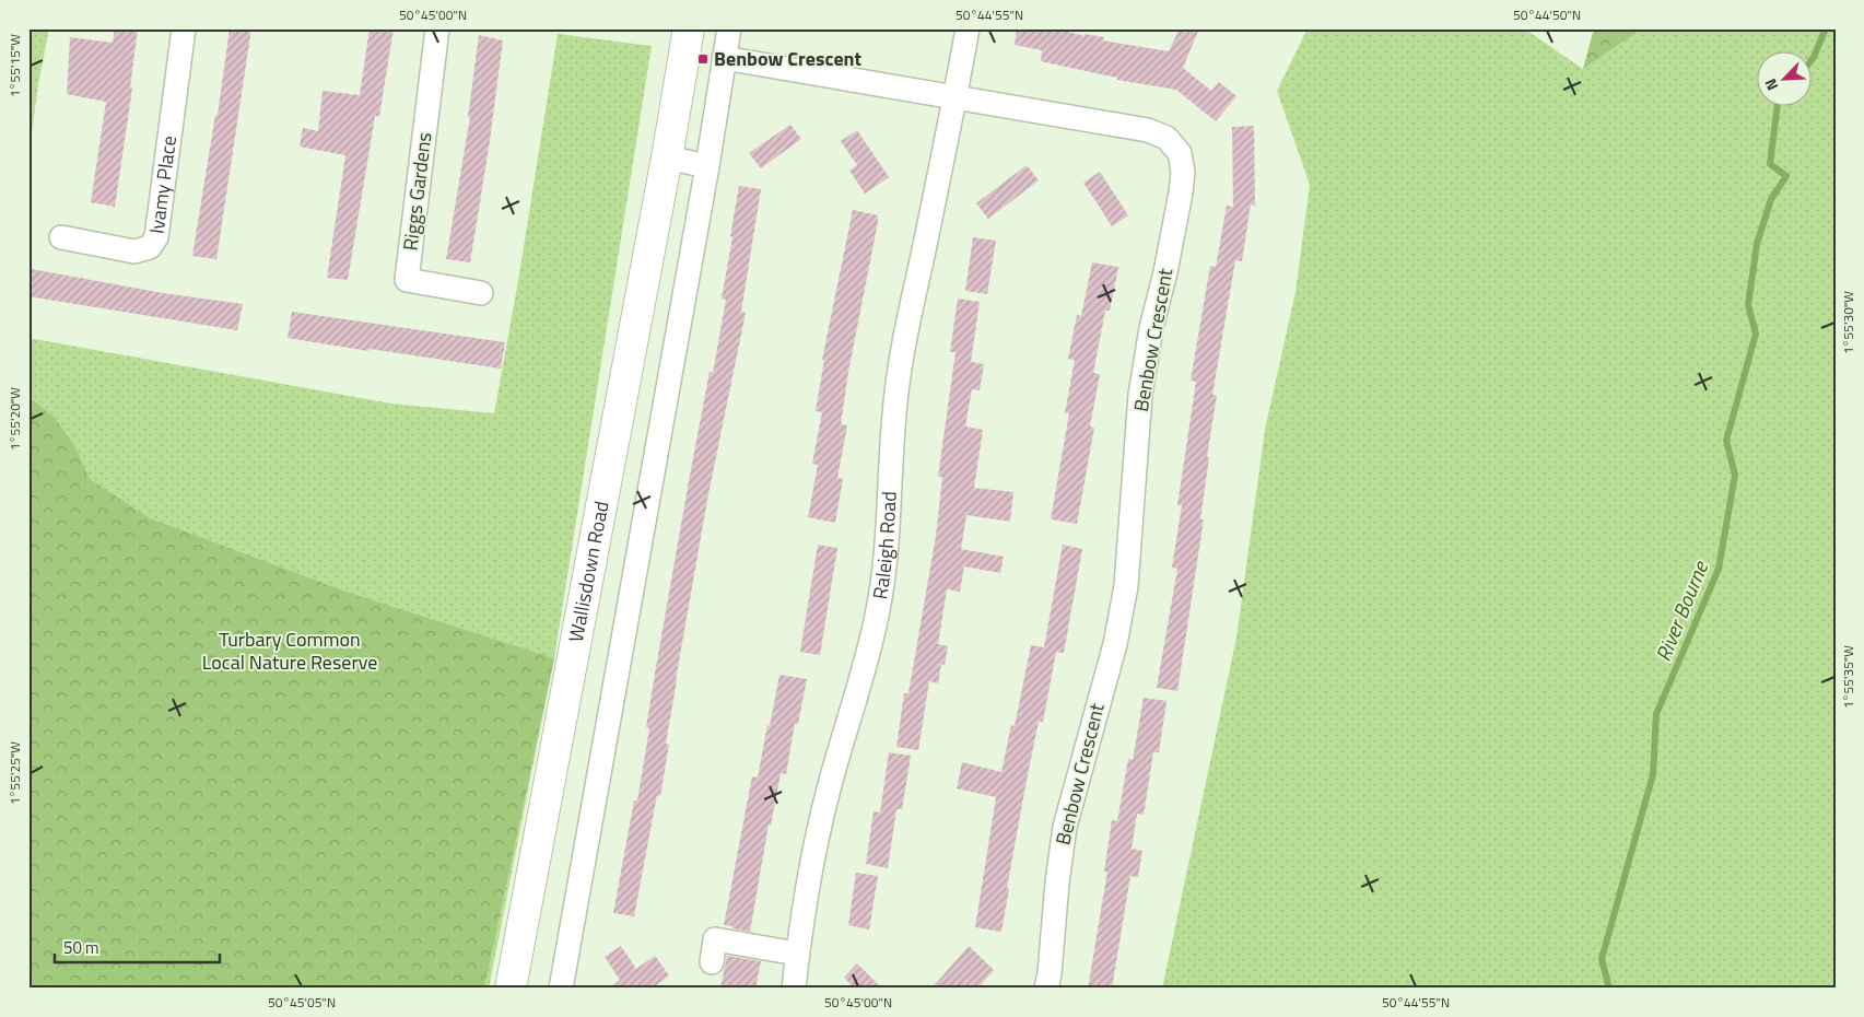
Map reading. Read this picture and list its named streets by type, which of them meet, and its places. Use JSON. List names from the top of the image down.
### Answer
{
  "streets": {
    "main road": ["Wallisdown Road"],
    "street": [
      "Ivamy Place",
      "Riggs Gardens",
      "Benbow Crescent",
      "Raleigh Road"
    ]
  },
  "crossings": [
    ["Benbow Crescent", "Raleigh Road"]
  ],
  "water": ["River Bourne"],
  "parks": ["Turbary Common Local Nature Reserve"],
  "places": {
    "transit": ["Benbow Crescent"]
  },
  "scale_bar": "50 m",
  "north": "bottom left",
  "coordinates": [
    "50°45'00\"N",
    "50°44'55\"N",
    "50°44'50\"N",
    "1°55'15\"W",
    "1°55'30\"W",
    "1°55'20\"W",
    "1°55'35\"W",
    "1°55'25\"W",
    "50°45'05\"N"
  ]
}
